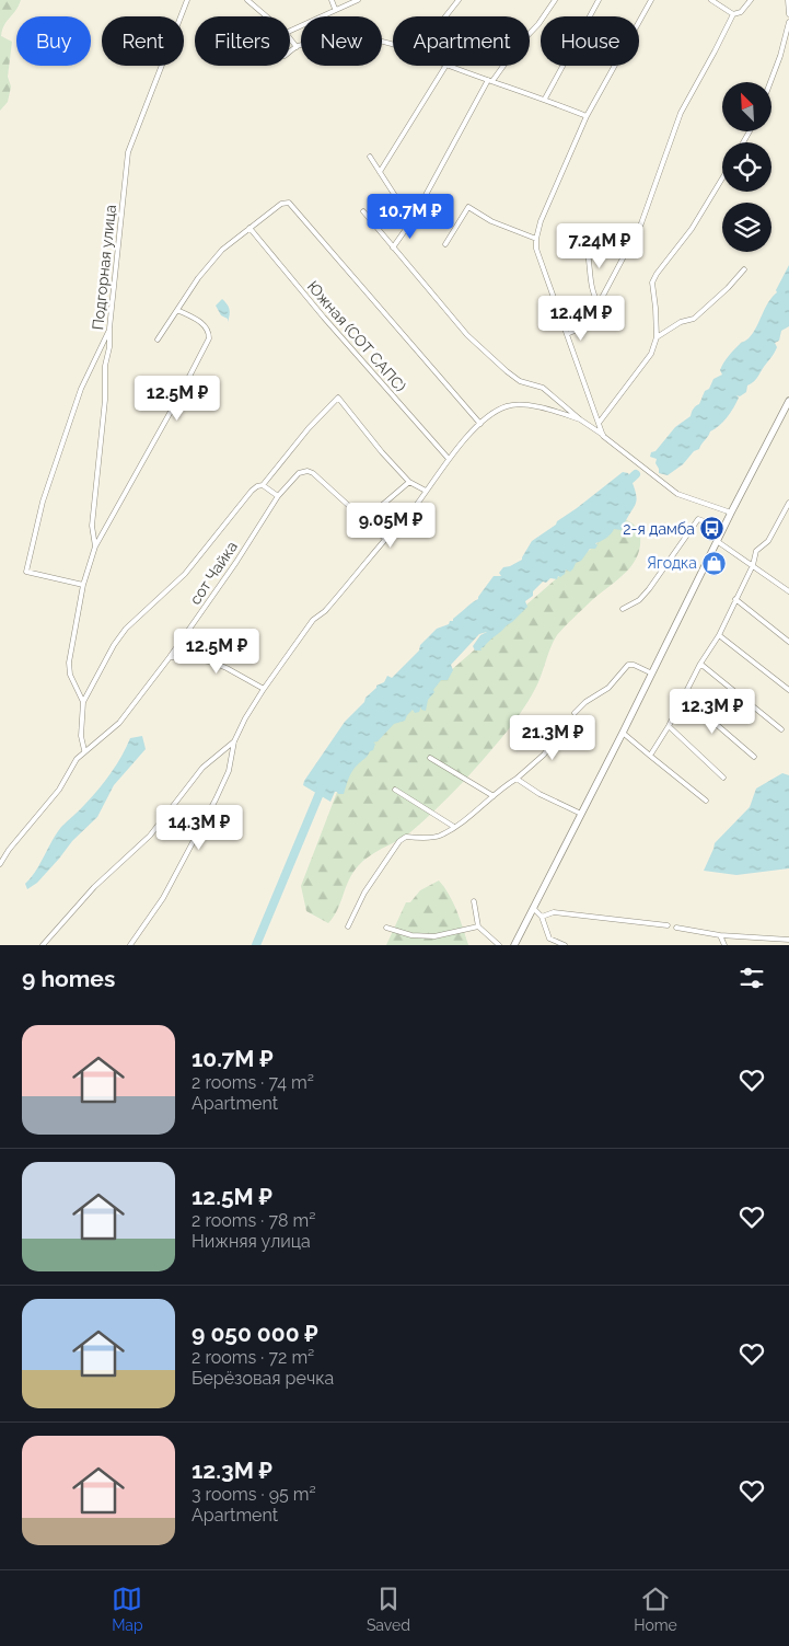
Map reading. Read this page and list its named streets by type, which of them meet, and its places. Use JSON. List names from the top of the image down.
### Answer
{
  "streets": {
    "street": ["Подгорная улица", "Южная (СОТ САПС)", "сот Чайка"]
  },
  "places": {
    "bus stop": ["2-я дамба"],
    "shop": ["Ягодка"]
  },
  "north": "top left",
  "page": {
    "chip": [
      "Buy",
      "Rent",
      "Filters",
      "New",
      "Apartment",
      "House"
    ],
    "price": [
      "10.7M ₽",
      "7.24M ₽",
      "12.4M ₽",
      "12.5M ₽",
      "9.05M ₽",
      "12.5M ₽",
      "12.3M ₽",
      "21.3M ₽",
      "14.3M ₽"
    ],
    "heading": "9 homes",
    "list": [
      {
        "name": "10.7M ₽",
        "note": "2 rooms · 74 m² · Apartment"
      },
      {
        "name": "12.5M ₽",
        "note": "2 rooms · 78 m² · Нижняя улица"
      },
      {
        "name": "9 050 000 ₽",
        "note": "2 rooms · 72 m² · Берёзовая речка"
      },
      {
        "name": "12.3M ₽",
        "note": "3 rooms · 95 m² · Apartment"
      }
    ],
    "tabs": ["Map", "Saved", "Home"]
  }
}
